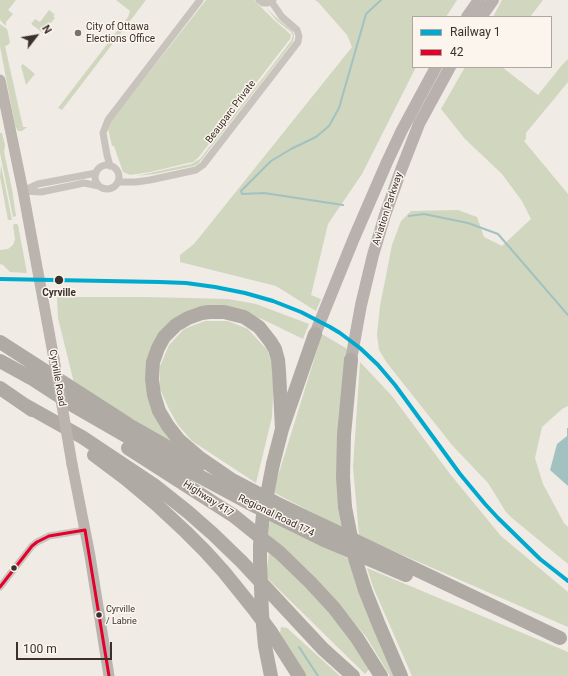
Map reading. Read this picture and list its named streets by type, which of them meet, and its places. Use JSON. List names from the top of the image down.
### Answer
{
  "streets": {
    "highway": ["Highway 417", "Regional Road 174"],
    "main road": ["Aviation Parkway", "Cyrville Road"],
    "street": ["Beauparc Private"]
  },
  "crossings": [
    ["Highway 417", "Regional Road 174"]
  ],
  "places": ["City of Ottawa Elections Office", "Cyrville", "Cyrville / Labrie"],
  "lines": ["rail line 1", "transit line 42"],
  "legend": ["Railway 1", "42"],
  "scale_bar": "100 m",
  "north": "top right"
}
